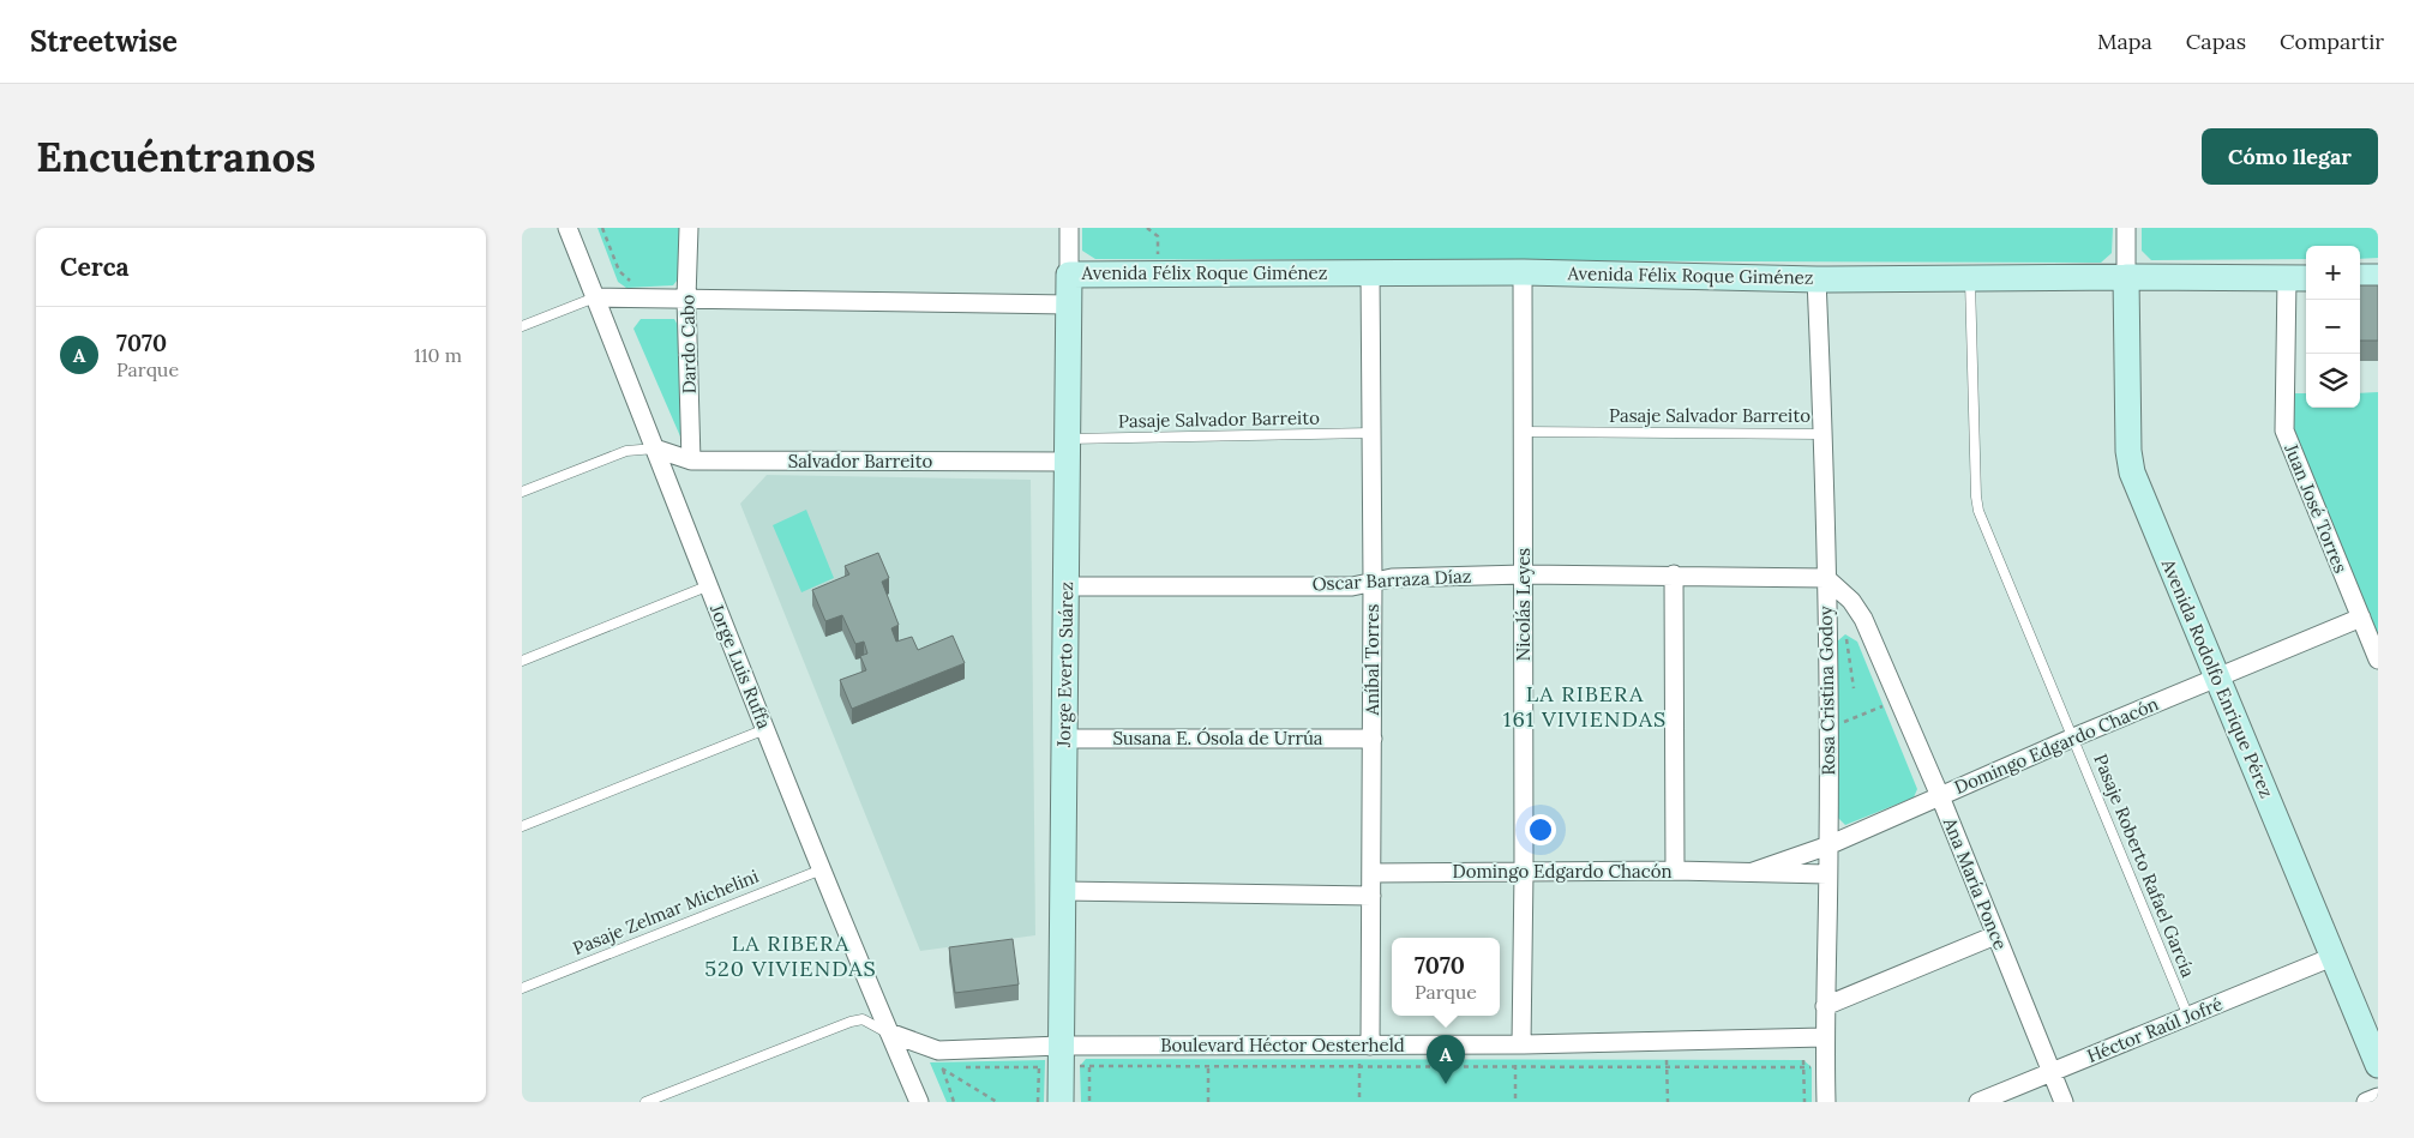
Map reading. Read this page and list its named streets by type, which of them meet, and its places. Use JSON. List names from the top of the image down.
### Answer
{
  "streets": {
    "street": [
      "Avenida Félix Roque Giménez",
      "Dardo Cabo",
      "Salvador Barreito",
      "Juan José Torres",
      "Oscar Barraza Díaz",
      "Nicolás Leyes",
      "Aníbal Torres",
      "Jorge Everto Suárez",
      "Jorge Luis Ruffa",
      "Avenida Rodolfo Enrique Pérez",
      "Rosa Cristina Godoy",
      "Susana E. Ósola de Urrúa",
      "Domingo Edgardo Chacón",
      "Ana María Ponce",
      "Héctor Raúl Jofré",
      "Boulevard Héctor Oesterheld"
    ],
    "lane": ["Pasaje Salvador Barreito", "Pasaje Roberto Rafael García", "Pasaje Zelmar Michelini"]
  },
  "crossings": [
    ["Avenida Félix Roque Giménez", "Dardo Cabo"],
    ["Avenida Félix Roque Giménez", "Juan José Torres"],
    ["Avenida Félix Roque Giménez", "Nicolás Leyes"],
    ["Avenida Félix Roque Giménez", "Aníbal Torres"],
    ["Avenida Félix Roque Giménez", "Jorge Everto Suárez"],
    ["Avenida Félix Roque Giménez", "Jorge Luis Ruffa"],
    ["Avenida Félix Roque Giménez", "Avenida Rodolfo Enrique Pérez"],
    ["Avenida Félix Roque Giménez", "Rosa Cristina Godoy"],
    ["Avenida Félix Roque Giménez", "Pasaje Roberto Rafael García"],
    ["Dardo Cabo", "Salvador Barreito"],
    ["Pasaje Salvador Barreito", "Salvador Barreito"],
    ["Pasaje Salvador Barreito", "Nicolás Leyes"],
    ["Pasaje Salvador Barreito", "Aníbal Torres"],
    ["Pasaje Salvador Barreito", "Jorge Everto Suárez"],
    ["Pasaje Salvador Barreito", "Rosa Cristina Godoy"],
    ["Salvador Barreito", "Jorge Everto Suárez"],
    ["Salvador Barreito", "Jorge Luis Ruffa"],
    ["Juan José Torres", "Domingo Edgardo Chacón"],
    ["Oscar Barraza Díaz", "Nicolás Leyes"],
    ["Oscar Barraza Díaz", "Aníbal Torres"],
    ["Oscar Barraza Díaz", "Jorge Everto Suárez"],
    ["Oscar Barraza Díaz", "Rosa Cristina Godoy"],
    ["Oscar Barraza Díaz", "Ana María Ponce"],
    ["Nicolás Leyes", "Domingo Edgardo Chacón"],
    ["Nicolás Leyes", "Boulevard Héctor Oesterheld"],
    ["Aníbal Torres", "Susana E. Ósola de Urrúa"],
    ["Aníbal Torres", "Domingo Edgardo Chacón"],
    ["Aníbal Torres", "Boulevard Héctor Oesterheld"],
    ["Jorge Everto Suárez", "Susana E. Ósola de Urrúa"],
    ["Jorge Everto Suárez", "Boulevard Héctor Oesterheld"],
    ["Jorge Luis Ruffa", "Pasaje Zelmar Michelini"],
    ["Jorge Luis Ruffa", "Boulevard Héctor Oesterheld"],
    ["Avenida Rodolfo Enrique Pérez", "Domingo Edgardo Chacón"],
    ["Avenida Rodolfo Enrique Pérez", "Héctor Raúl Jofré"],
    ["Rosa Cristina Godoy", "Domingo Edgardo Chacón"],
    ["Rosa Cristina Godoy", "Ana María Ponce"],
    ["Rosa Cristina Godoy", "Boulevard Héctor Oesterheld"],
    ["Domingo Edgardo Chacón", "Pasaje Roberto Rafael García"],
    ["Domingo Edgardo Chacón", "Ana María Ponce"],
    ["Pasaje Roberto Rafael García", "Héctor Raúl Jofré"],
    ["Ana María Ponce", "Héctor Raúl Jofré"]
  ],
  "districts": ["LA RIBERA 161 VIVIENDAS", "LA RIBERA 520 VIVIENDAS"],
  "page": {
    "header": "Streetwise",
    "nav": ["Mapa", "Capas", "Compartir"],
    "buttons": "Cómo llegar",
    "title": "Encuéntranos",
    "heading": "Cerca",
    "map_buttons": ["+", "−"],
    "list": [
      {
        "mark": "A",
        "name": "7070",
        "note": "Parque",
        "value": "110 m"
      }
    ],
    "popup": ["7070", "Parque"],
    "pins": "A"
  }
}
